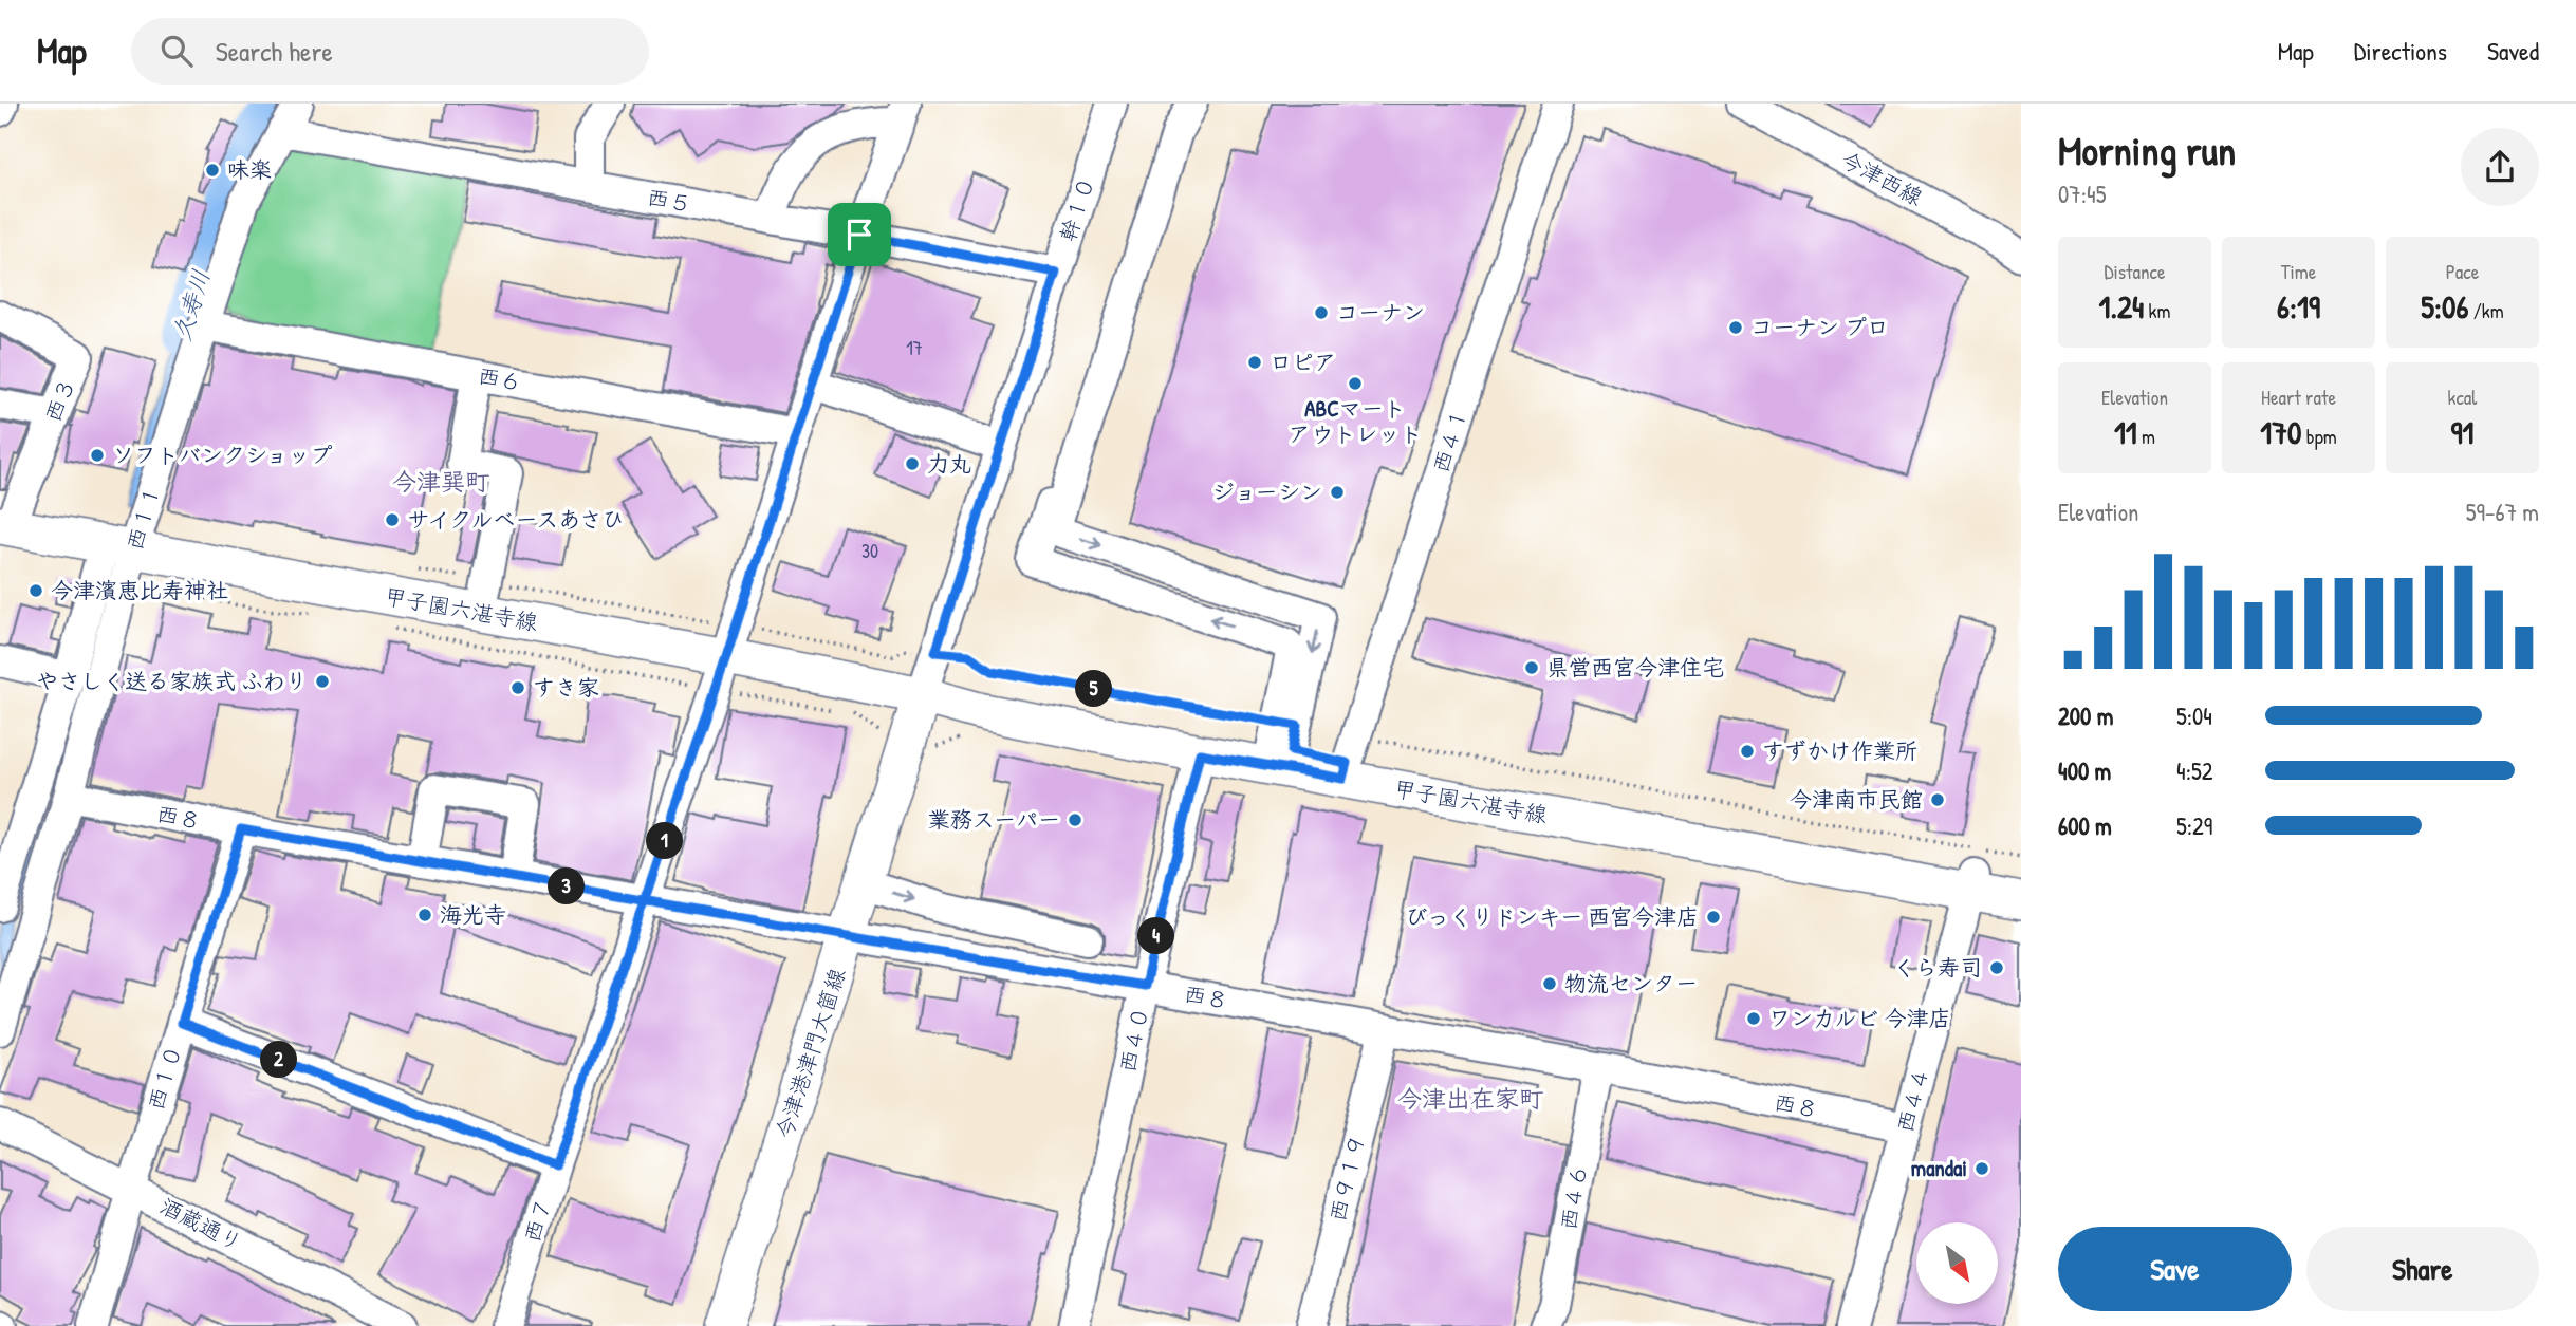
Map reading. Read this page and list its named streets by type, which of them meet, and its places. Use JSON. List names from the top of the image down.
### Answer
{
  "streets": {
    "main road": ["甲子園六湛寺線", "今津港津門大箇線"],
    "street": [
      "今津西線",
      "西５",
      "幹１０",
      "西６",
      "西３",
      "西４１",
      "西１１",
      "西８",
      "西４０",
      "西１０",
      "西４４",
      "西９１９",
      "西４６",
      "西７",
      "酒蔵通り"
    ]
  },
  "crossings": [
    ["西５", "幹１０"],
    ["西５", "西１１"],
    ["西５", "西７"],
    ["幹１０", "甲子園六湛寺線"],
    ["幹１０", "今津港津門大箇線"],
    ["西６", "西１１"],
    ["西６", "西７"],
    ["西３", "甲子園六湛寺線"],
    ["西４１", "甲子園六湛寺線"],
    ["西１１", "甲子園六湛寺線"],
    ["西１１", "西８"],
    ["甲子園六湛寺線", "西４０"],
    ["甲子園六湛寺線", "今津港津門大箇線"],
    ["甲子園六湛寺線", "西４４"],
    ["甲子園六湛寺線", "西７"],
    ["西８", "西４０"],
    ["西８", "今津港津門大箇線"],
    ["西８", "西１０"],
    ["西８", "西４４"],
    ["西８", "西９１９"],
    ["西８", "西４６"],
    ["西８", "西７"],
    ["西１０", "酒蔵通り"]
  ],
  "districts": ["今津巽町", "今津出在家町"],
  "water": ["久寿川"],
  "places": [
    "味楽",
    "コーナン",
    "コーナン プロ",
    "ロピア",
    "ABCマート アウトレット",
    "ソフトバンクショップ",
    "力丸",
    "ジョーシン",
    "サイクルベースあさひ",
    "今津濱恵比寿神社",
    "県営西宮今津住宅",
    "やさしく送る家族式 ふわり",
    "すき家",
    "すずかけ作業所",
    "今津南市民館",
    "業務スーパー",
    "海光寺",
    "びっくりドンキー 西宮今津店",
    "くら寿司",
    "物流センター",
    "ワンカルビ 今津店",
    "mandai"
  ],
  "house_numbers": ["17", "30"],
  "north": "bottom right",
  "page": {
    "header": "Map",
    "search": "Search here",
    "nav": ["Map", "Directions", "Saved"],
    "heading": ["Morning run", "07:45"],
    "stats": [
      ["Distance", "1.24 km"],
      ["Time", "6:19"],
      ["Pace", "5:06 /km"],
      ["Elevation", "11 m"],
      ["Heart rate", "170 bpm"],
      ["kcal", "91"]
    ],
    "chart": ["Elevation", "59–67 m"],
    "pins": [
      "5",
      "1",
      "3",
      "4",
      "2"
    ],
    "list": [
      {
        "name": "200 m",
        "note": "5:04"
      },
      {
        "name": "400 m",
        "note": "4:52"
      },
      {
        "name": "600 m",
        "note": "5:29"
      }
    ],
    "buttons": ["Save", "Share"]
  }
}
